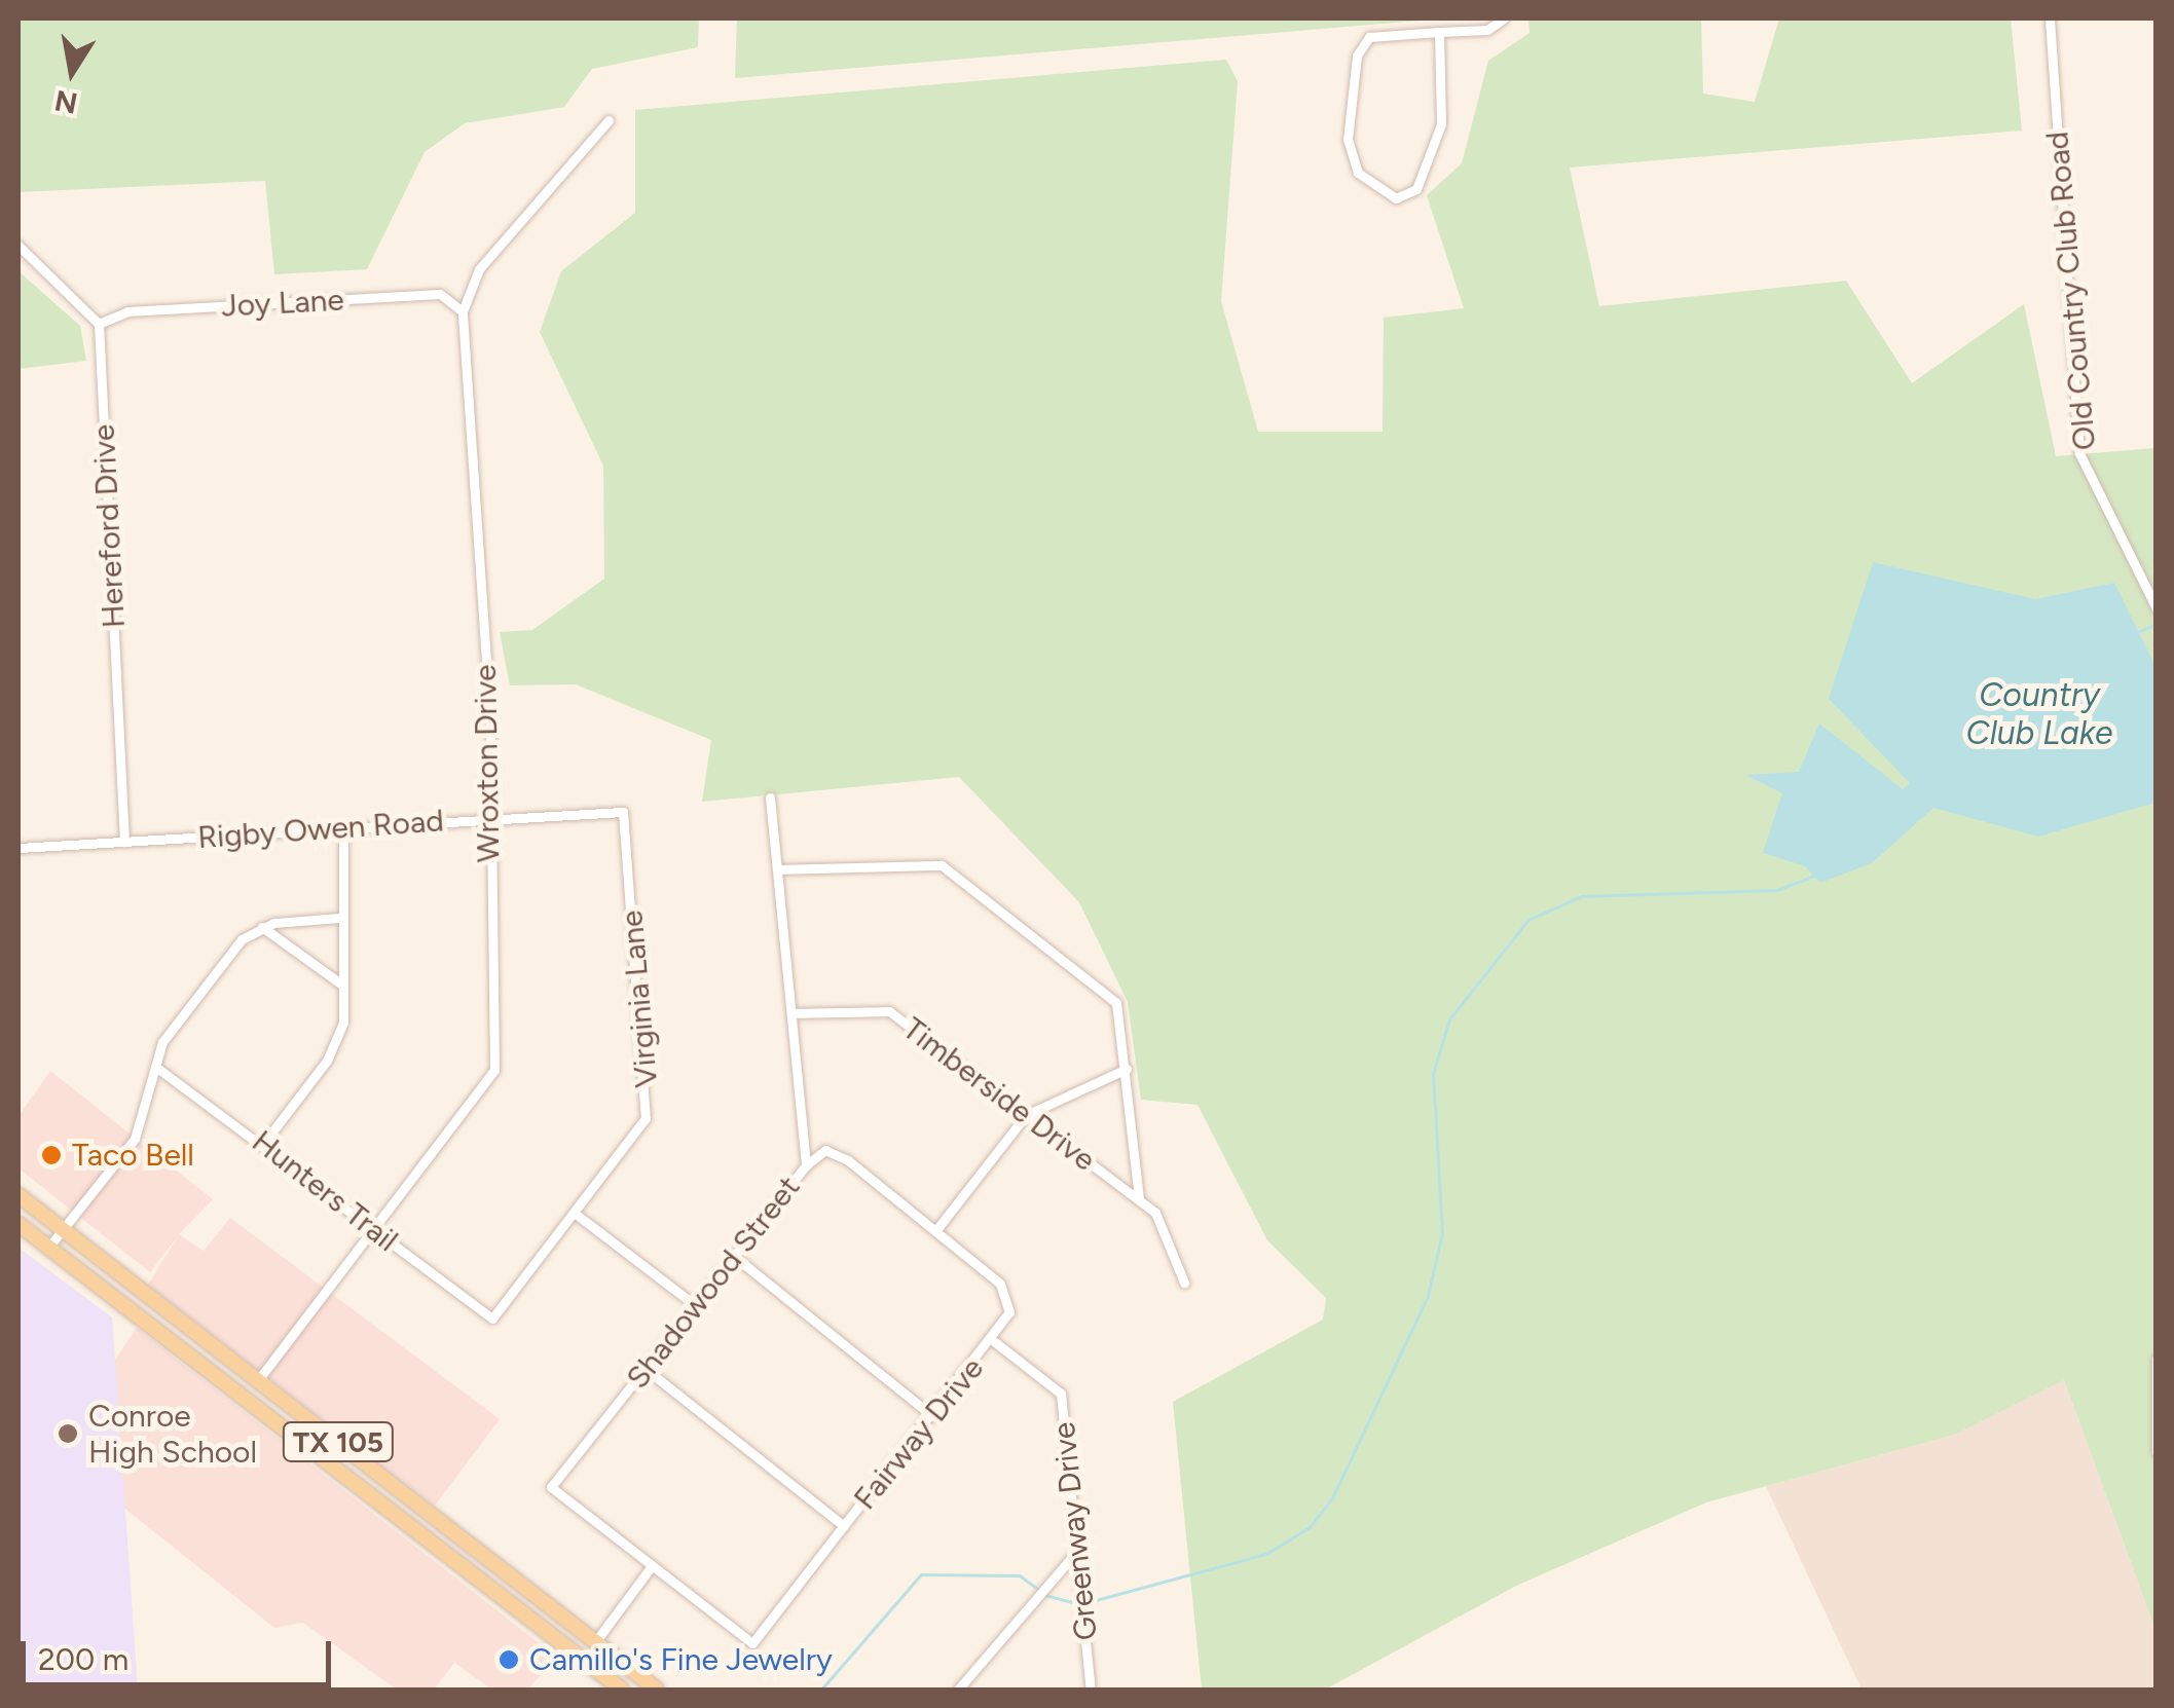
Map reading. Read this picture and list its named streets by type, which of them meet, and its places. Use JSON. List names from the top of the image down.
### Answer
{
  "streets": {
    "main road": ["TX 105"],
    "street": [
      "Old Country Club Road",
      "Joy Lane",
      "Hereford Drive",
      "Wroxton Drive",
      "Rigby Owen Road",
      "Virginia Lane",
      "Timberside Drive",
      "Hunters Trail",
      "Shadowood Street",
      "Fairway Drive",
      "Greenway Drive"
    ]
  },
  "crossings": [
    ["Joy Lane", "Hereford Drive"],
    ["Joy Lane", "Wroxton Drive"],
    ["Hereford Drive", "Rigby Owen Road"],
    ["Wroxton Drive", "Rigby Owen Road"],
    ["Wroxton Drive", "Hunters Trail"],
    ["Wroxton Drive", "TX 105"],
    ["Rigby Owen Road", "Virginia Lane"],
    ["Virginia Lane", "Hunters Trail"],
    ["Timberside Drive", "Shadowood Street"],
    ["Shadowood Street", "Fairway Drive"],
    ["Fairway Drive", "Greenway Drive"]
  ],
  "water": ["Country Club Lake"],
  "places": ["Taco Bell", "Conroe High School", "Camillo's Fine Jewelry"],
  "scale_bar": "200 m",
  "north": "bottom"
}
